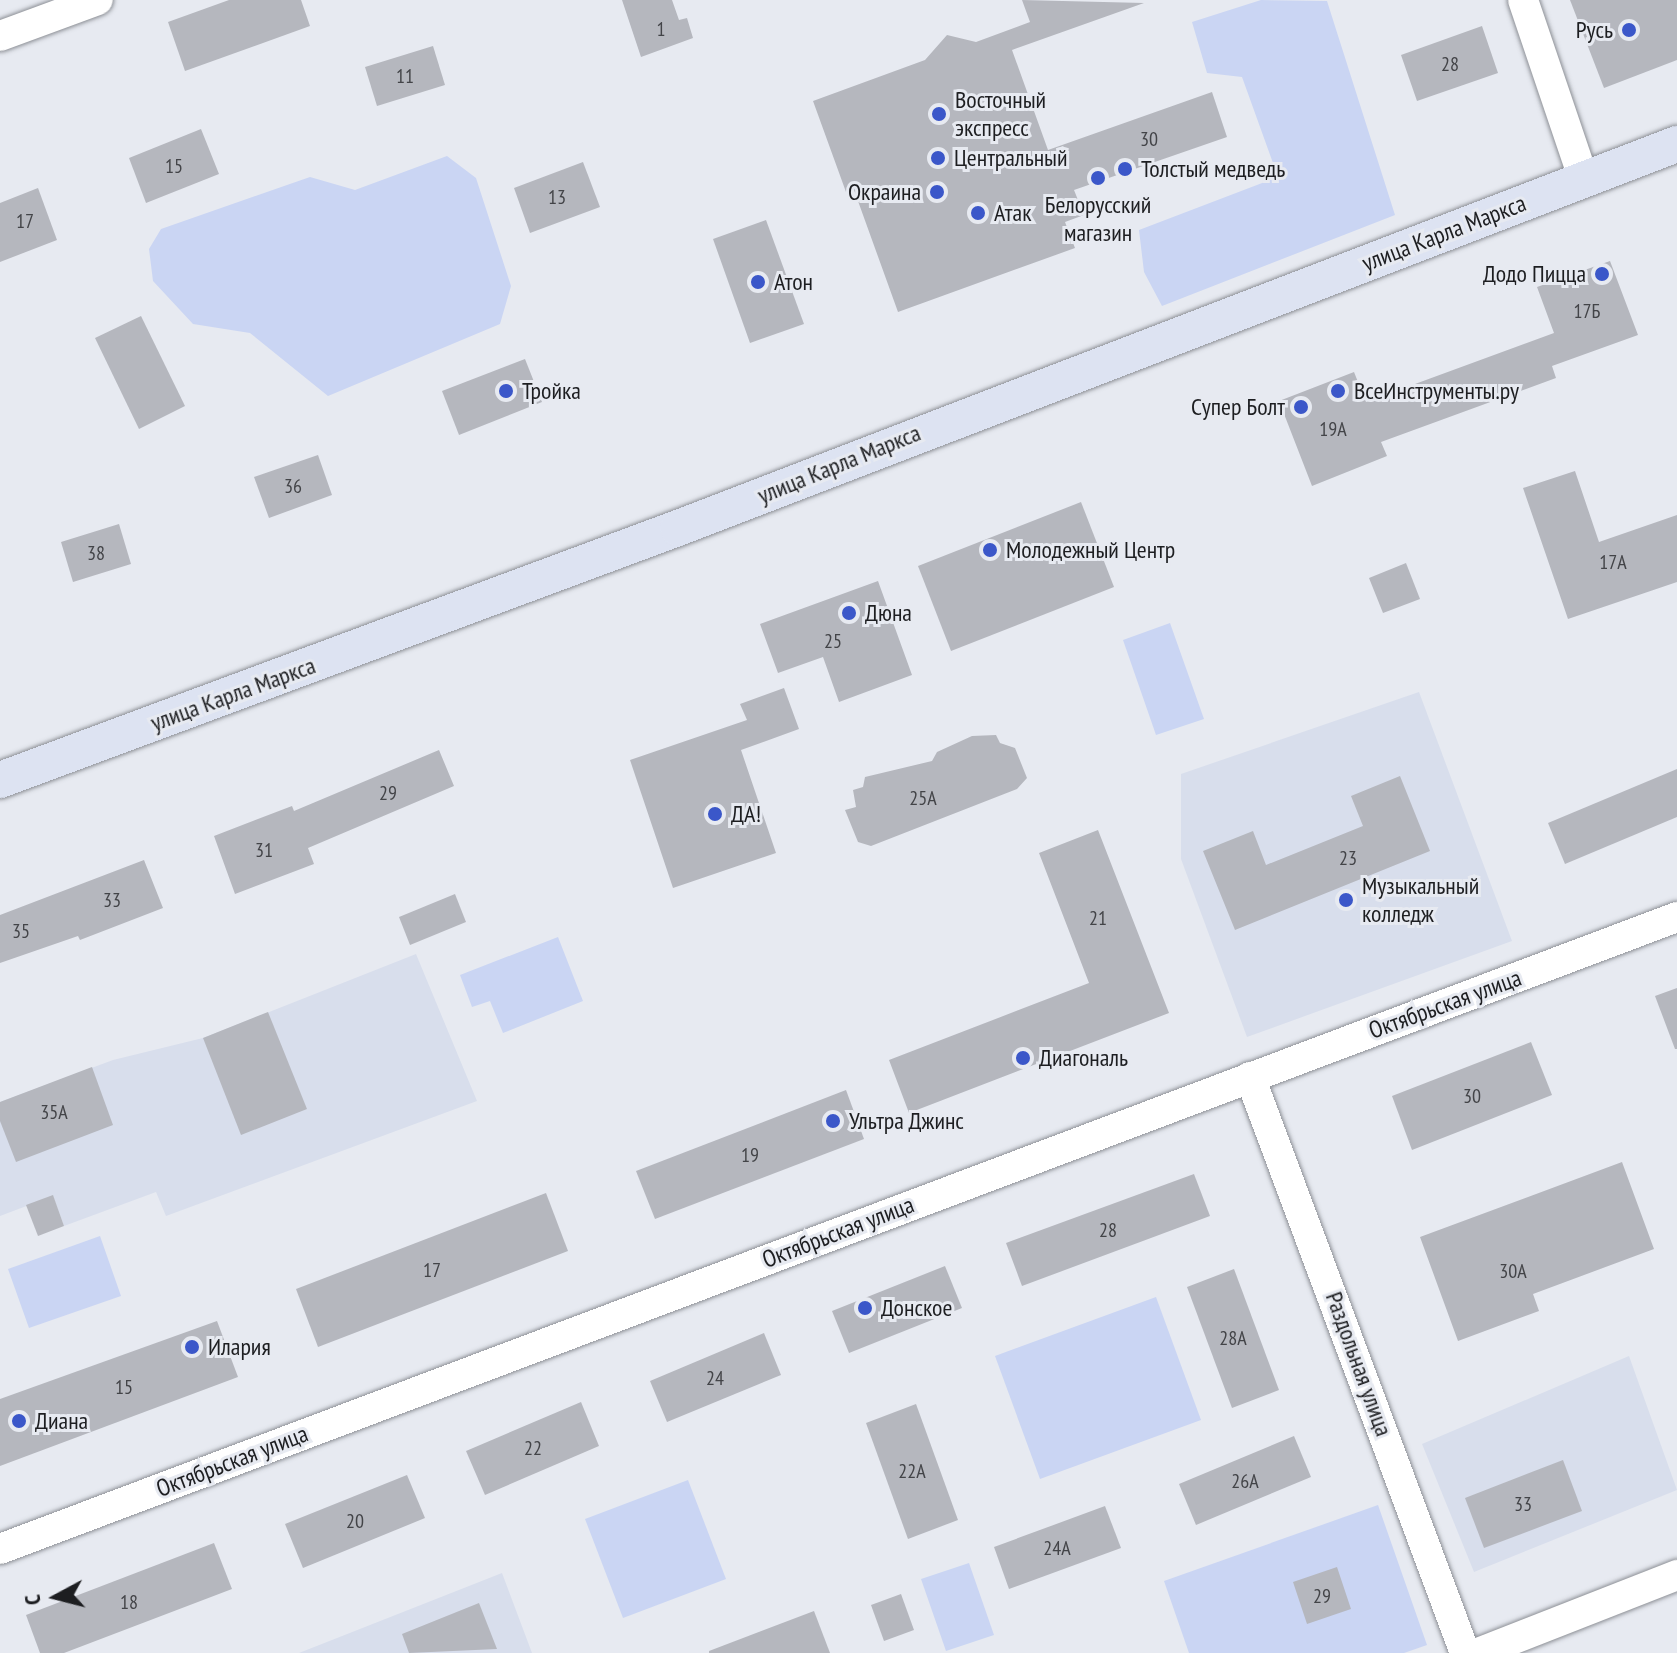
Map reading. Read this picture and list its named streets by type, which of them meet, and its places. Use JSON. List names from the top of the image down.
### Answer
{
  "streets": {
    "main road": ["улица Карла Маркса"],
    "street": ["Октябрьская улица", "Раздольная улица"]
  },
  "crossings": [
    ["Октябрьская улица", "Раздольная улица"]
  ],
  "places": [
    "Русь",
    "Восточный экспресс",
    "Центральный",
    "Толстый медведь",
    "Белорусский магазин",
    "Окраина",
    "Атак",
    "Додо Пицца",
    "Атон",
    "Тройка",
    "ВсеИнструменты.ру",
    "Супер Болт",
    "Молодежный Центр",
    "Дюна",
    "ДА!",
    "Музыкальный колледж",
    "Диагональ",
    "Ультра Джинс",
    "Донское",
    "Илария",
    "Диана"
  ],
  "house_numbers": [
    "1",
    "28",
    "11",
    "30",
    "15",
    "13",
    "17",
    "17Б",
    "19А",
    "36",
    "38",
    "17А",
    "25",
    "29",
    "25А",
    "31",
    "23",
    "33",
    "21",
    "35",
    "30",
    "35А",
    "19",
    "28",
    "17",
    "30А",
    "28А",
    "24",
    "15",
    "22",
    "22А",
    "26А",
    "33",
    "20",
    "24А",
    "29",
    "18"
  ],
  "north": "left"
}
